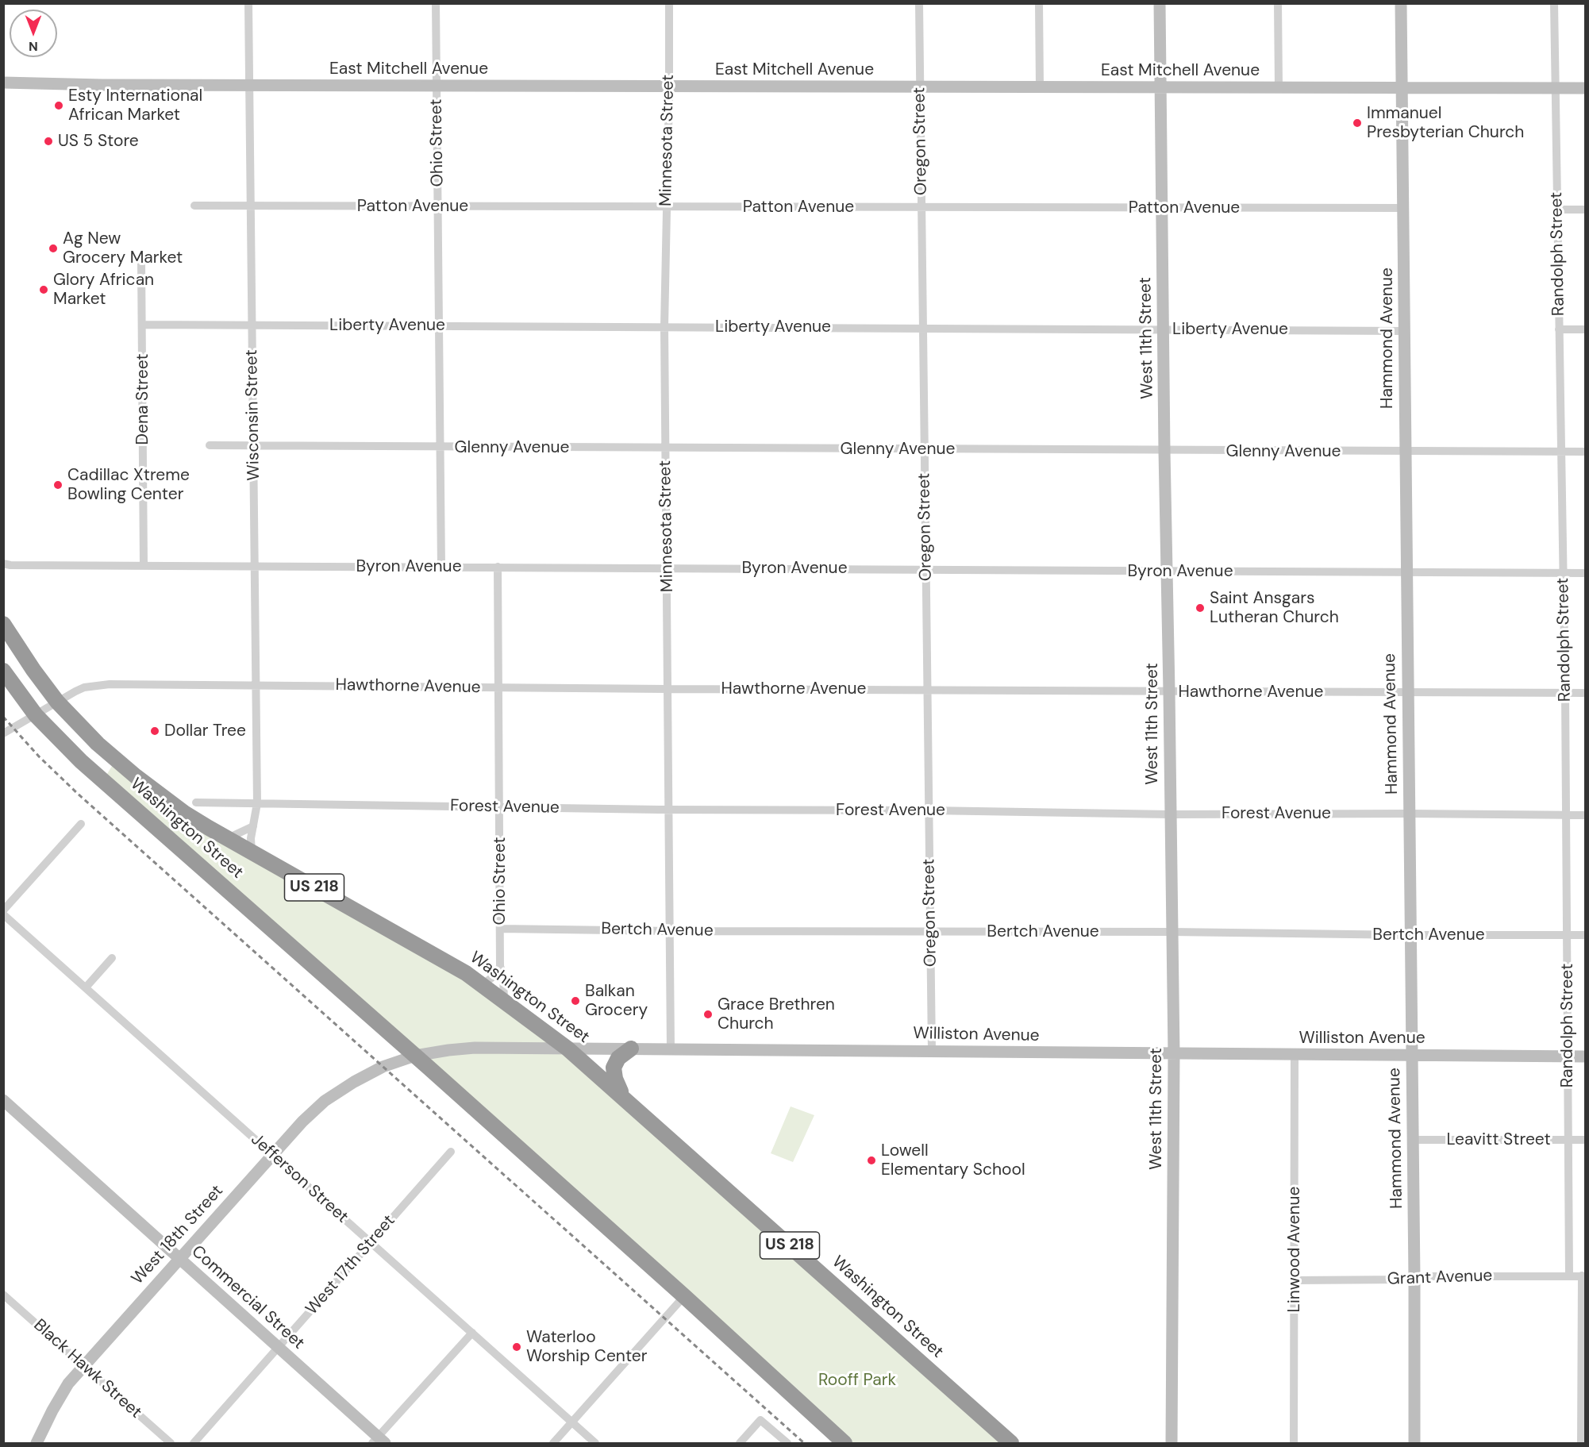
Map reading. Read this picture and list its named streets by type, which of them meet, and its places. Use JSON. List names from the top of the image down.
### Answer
{
  "streets": {
    "highway": ["Washington Street", "US 218"],
    "street": [
      "East Mitchell Avenue",
      "Minnesota Street",
      "Oregon Street",
      "Ohio Street",
      "Patton Avenue",
      "Randolph Street",
      "Liberty Avenue",
      "West 11th Street",
      "Hammond Avenue",
      "Dena Street",
      "Wisconsin Street",
      "Glenny Avenue",
      "Byron Avenue",
      "Hawthorne Avenue",
      "Forest Avenue",
      "Bertch Avenue",
      "Williston Avenue",
      "Leavitt Street",
      "Jefferson Street",
      "West 18th Street",
      "Linwood Avenue",
      "West 17th Street",
      "Grant Avenue",
      "Commercial Street",
      "Black Hawk Street"
    ]
  },
  "crossings": [
    ["East Mitchell Avenue", "Minnesota Street"],
    ["East Mitchell Avenue", "Oregon Street"],
    ["East Mitchell Avenue", "Ohio Street"],
    ["East Mitchell Avenue", "Randolph Street"],
    ["East Mitchell Avenue", "West 11th Street"],
    ["East Mitchell Avenue", "Hammond Avenue"],
    ["East Mitchell Avenue", "Wisconsin Street"],
    ["Minnesota Street", "Patton Avenue"],
    ["Minnesota Street", "Liberty Avenue"],
    ["Minnesota Street", "Glenny Avenue"],
    ["Minnesota Street", "Byron Avenue"],
    ["Minnesota Street", "Hawthorne Avenue"],
    ["Minnesota Street", "Forest Avenue"],
    ["Minnesota Street", "Bertch Avenue"],
    ["Minnesota Street", "Williston Avenue"],
    ["Oregon Street", "Patton Avenue"],
    ["Oregon Street", "Liberty Avenue"],
    ["Oregon Street", "Glenny Avenue"],
    ["Oregon Street", "Byron Avenue"],
    ["Oregon Street", "Hawthorne Avenue"],
    ["Oregon Street", "Forest Avenue"],
    ["Oregon Street", "Bertch Avenue"],
    ["Oregon Street", "Williston Avenue"],
    ["Ohio Street", "Patton Avenue"],
    ["Ohio Street", "Liberty Avenue"],
    ["Ohio Street", "Glenny Avenue"],
    ["Ohio Street", "Byron Avenue"],
    ["Ohio Street", "Hawthorne Avenue"],
    ["Ohio Street", "Forest Avenue"],
    ["Ohio Street", "Washington Street"],
    ["Ohio Street", "Bertch Avenue"],
    ["Patton Avenue", "West 11th Street"],
    ["Patton Avenue", "Hammond Avenue"],
    ["Patton Avenue", "Wisconsin Street"],
    ["Randolph Street", "Glenny Avenue"],
    ["Randolph Street", "Byron Avenue"],
    ["Randolph Street", "Hawthorne Avenue"],
    ["Randolph Street", "Forest Avenue"],
    ["Randolph Street", "Bertch Avenue"],
    ["Randolph Street", "Williston Avenue"],
    ["Randolph Street", "Leavitt Street"],
    ["Randolph Street", "Grant Avenue"],
    ["Liberty Avenue", "West 11th Street"],
    ["Liberty Avenue", "Hammond Avenue"],
    ["Liberty Avenue", "Dena Street"],
    ["Liberty Avenue", "Wisconsin Street"],
    ["West 11th Street", "Glenny Avenue"],
    ["West 11th Street", "Byron Avenue"],
    ["West 11th Street", "Hawthorne Avenue"],
    ["West 11th Street", "Forest Avenue"],
    ["West 11th Street", "Bertch Avenue"],
    ["West 11th Street", "Williston Avenue"],
    ["Hammond Avenue", "Glenny Avenue"],
    ["Hammond Avenue", "Byron Avenue"],
    ["Hammond Avenue", "Hawthorne Avenue"],
    ["Hammond Avenue", "Forest Avenue"],
    ["Hammond Avenue", "Bertch Avenue"],
    ["Hammond Avenue", "Williston Avenue"],
    ["Hammond Avenue", "Leavitt Street"],
    ["Hammond Avenue", "Grant Avenue"],
    ["Dena Street", "Byron Avenue"],
    ["Wisconsin Street", "Glenny Avenue"],
    ["Wisconsin Street", "Byron Avenue"],
    ["Wisconsin Street", "Hawthorne Avenue"],
    ["Wisconsin Street", "Forest Avenue"],
    ["Wisconsin Street", "Washington Street"],
    ["Hawthorne Avenue", "Washington Street"],
    ["Washington Street", "Williston Avenue"],
    ["Williston Avenue", "West 18th Street"],
    ["Williston Avenue", "Linwood Avenue"],
    ["Jefferson Street", "West 18th Street"],
    ["Jefferson Street", "West 17th Street"],
    ["West 18th Street", "Commercial Street"],
    ["West 18th Street", "Black Hawk Street"],
    ["Linwood Avenue", "Grant Avenue"],
    ["West 17th Street", "Commercial Street"]
  ],
  "parks": ["Rooff Park"],
  "places": [
    "Esty International African Market",
    "Immanuel Presbyterian Church",
    "US 5 Store",
    "Ag New Grocery Market",
    "Glory African Market",
    "Cadillac Xtreme Bowling Center",
    "Saint Ansgars Lutheran Church",
    "Dollar Tree",
    "Balkan Grocery",
    "Grace Brethren Church",
    "Lowell Elementary School",
    "Waterloo Worship Center"
  ],
  "north": "bottom"
}
